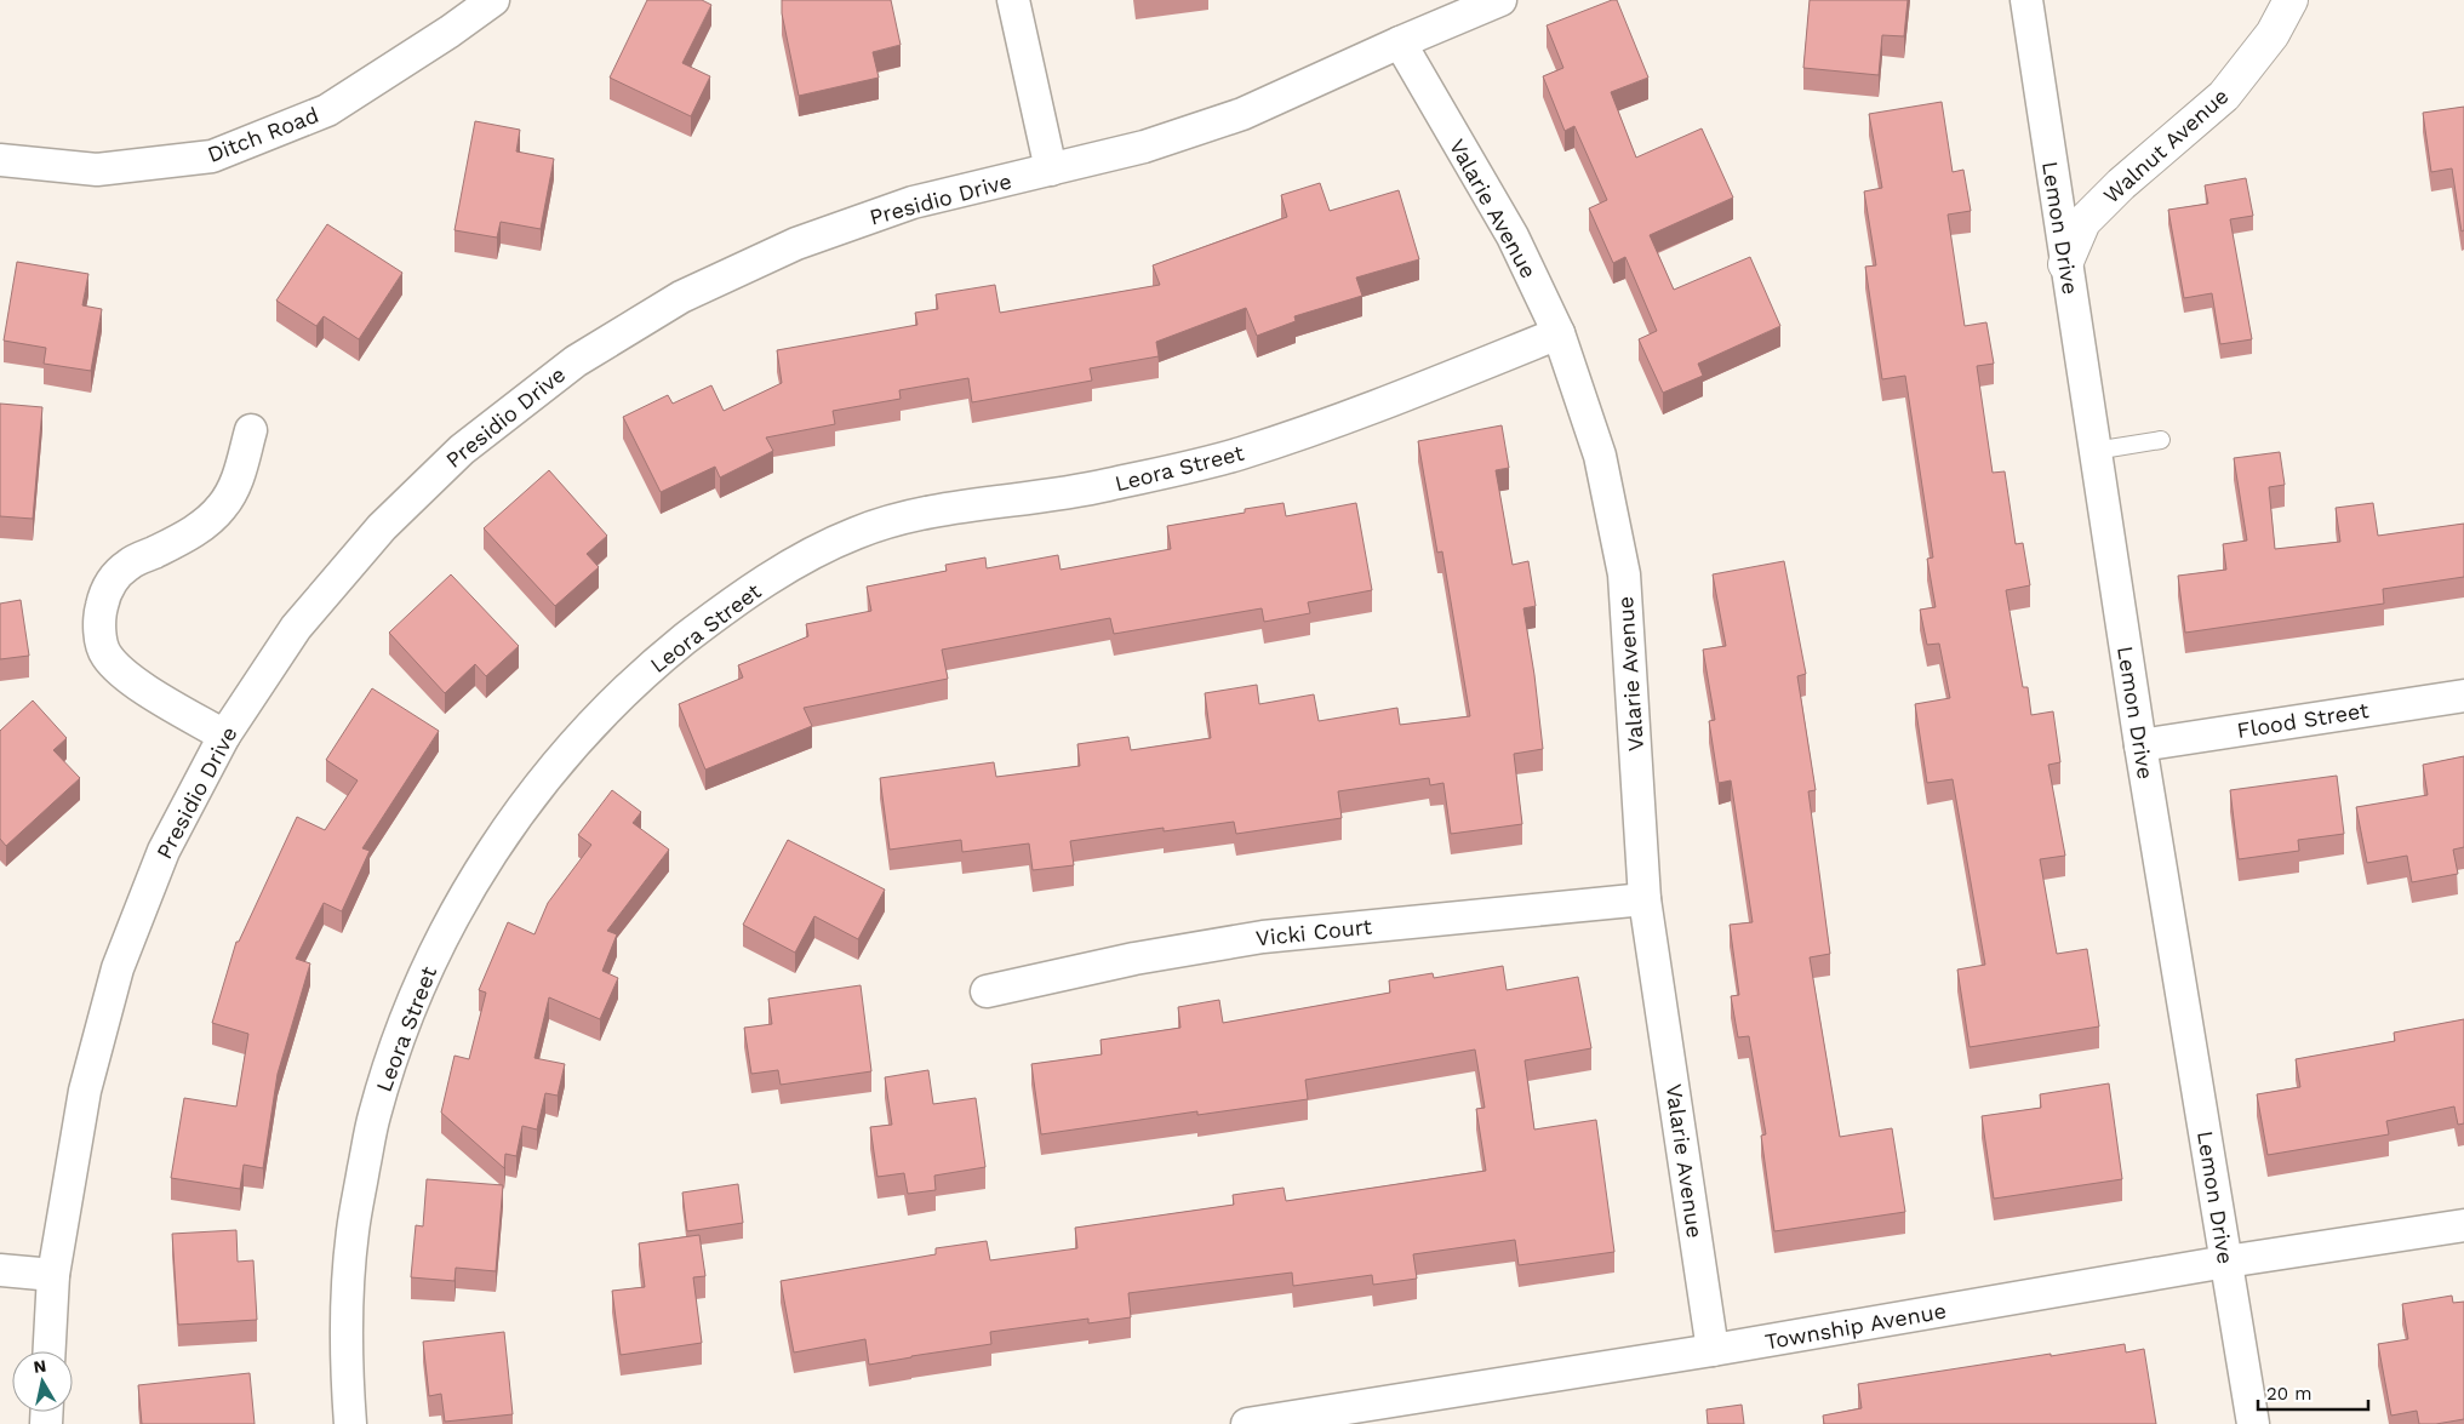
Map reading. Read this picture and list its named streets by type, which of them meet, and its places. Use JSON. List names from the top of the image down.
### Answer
{
  "streets": {
    "street": [
      "Ditch Road",
      "Walnut Avenue",
      "Presidio Drive",
      "Valarie Avenue",
      "Lemon Drive",
      "Leora Street",
      "Flood Street",
      "Vicki Court",
      "Township Avenue"
    ]
  },
  "crossings": [
    ["Walnut Avenue", "Lemon Drive"],
    ["Presidio Drive", "Valarie Avenue"],
    ["Valarie Avenue", "Leora Street"],
    ["Valarie Avenue", "Vicki Court"],
    ["Valarie Avenue", "Township Avenue"],
    ["Lemon Drive", "Flood Street"],
    ["Lemon Drive", "Township Avenue"]
  ],
  "scale_bar": "20 m",
  "north": "top"
}
